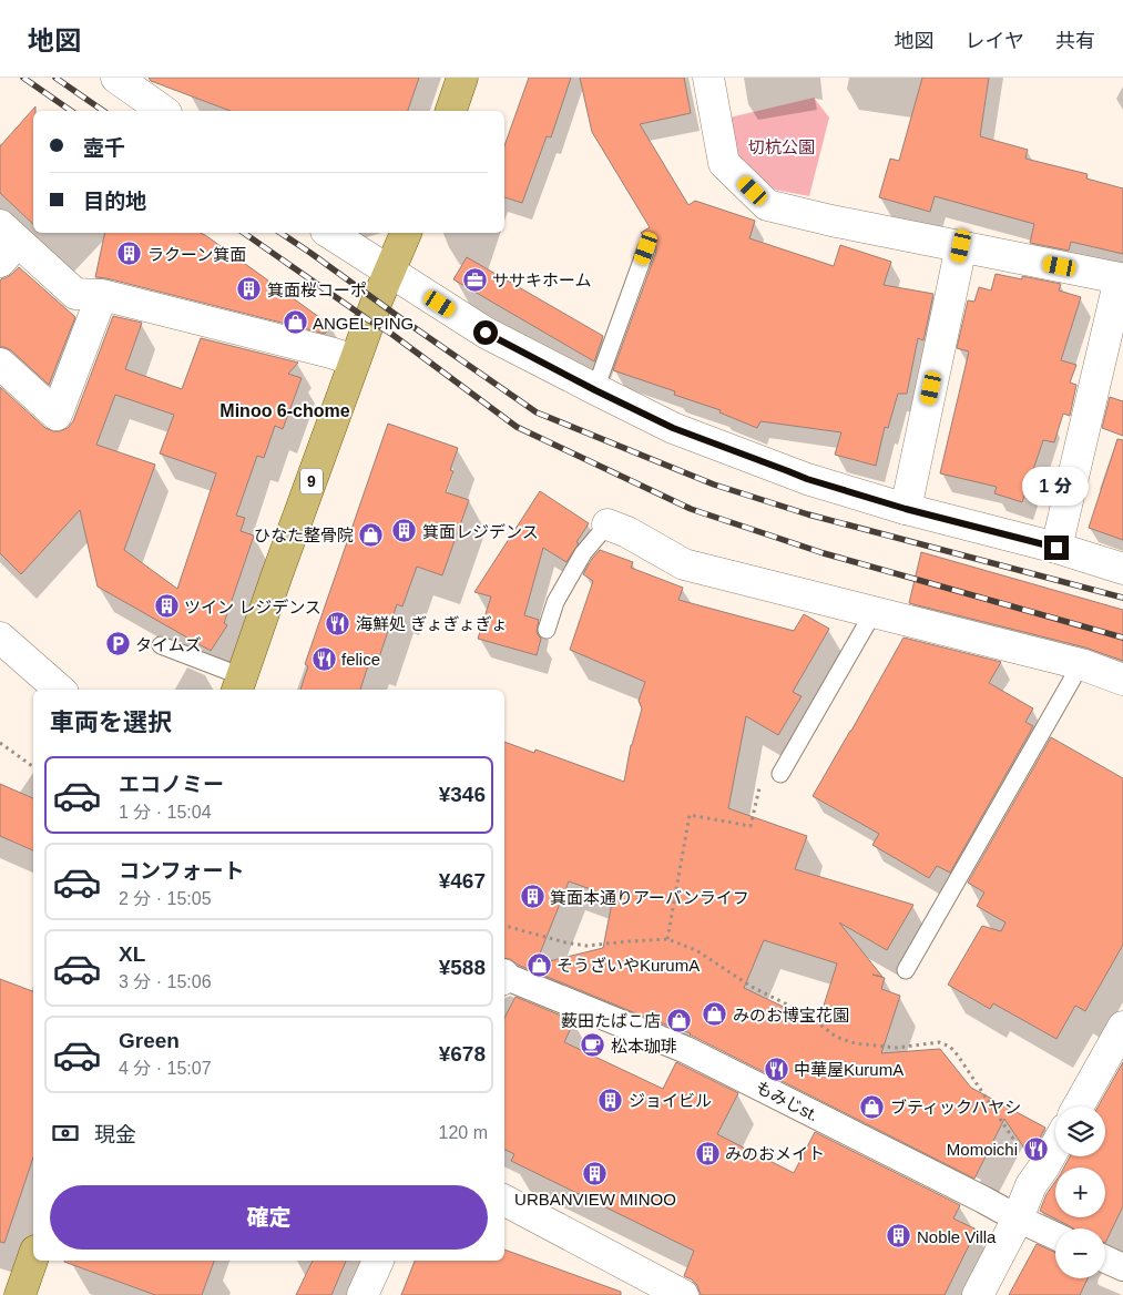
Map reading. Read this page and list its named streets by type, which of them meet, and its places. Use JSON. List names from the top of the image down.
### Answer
{
  "streets": {
    "main road": ["9"],
    "street": ["もみじst."]
  },
  "districts": ["Minoo 6-chome"],
  "parks": ["切杭公園"],
  "places": {
    "building": [
      "ラクーン箕面",
      "箕面桜コーポ",
      "箕面レジデンス",
      "ツイン レジデンス",
      "箕面本通りアーバンライフ",
      "ジョイビル",
      "みのおメイト",
      "URBANVIEW MINOO",
      "Noble Villa"
    ],
    "office": ["ササキホーム"],
    "shop": [
      "ANGEL PING",
      "ひなた整骨院",
      "そうざいやKurumA",
      "みのお博宝花園",
      "薮田たばこ店",
      "ブティックハヤシ"
    ],
    "restaurant": [
      "海鮮処 ぎょぎょぎょ",
      "felice",
      "中華屋KurumA",
      "Momoichi"
    ],
    "parking": ["タイムズ"],
    "cafe": ["松本珈琲"]
  },
  "page": {
    "header": "地図",
    "nav": ["地図", "レイヤ", "共有"],
    "banner": ["壺千", "目的地"],
    "bubble": "1 分",
    "heading": "車両を選択",
    "list": [
      {
        "name": "エコノミー",
        "note": "1 分 · 15:04",
        "value": "¥346"
      },
      {
        "name": "コンフォート",
        "note": "2 分 · 15:05",
        "value": "¥467"
      },
      {
        "name": "XL",
        "note": "3 分 · 15:06",
        "value": "¥588"
      },
      {
        "name": "Green",
        "note": "4 分 · 15:07",
        "value": "¥678"
      }
    ],
    "pay": ["現金", "120 m"],
    "map_buttons": ["+", "−"],
    "buttons": "確定"
  }
}
